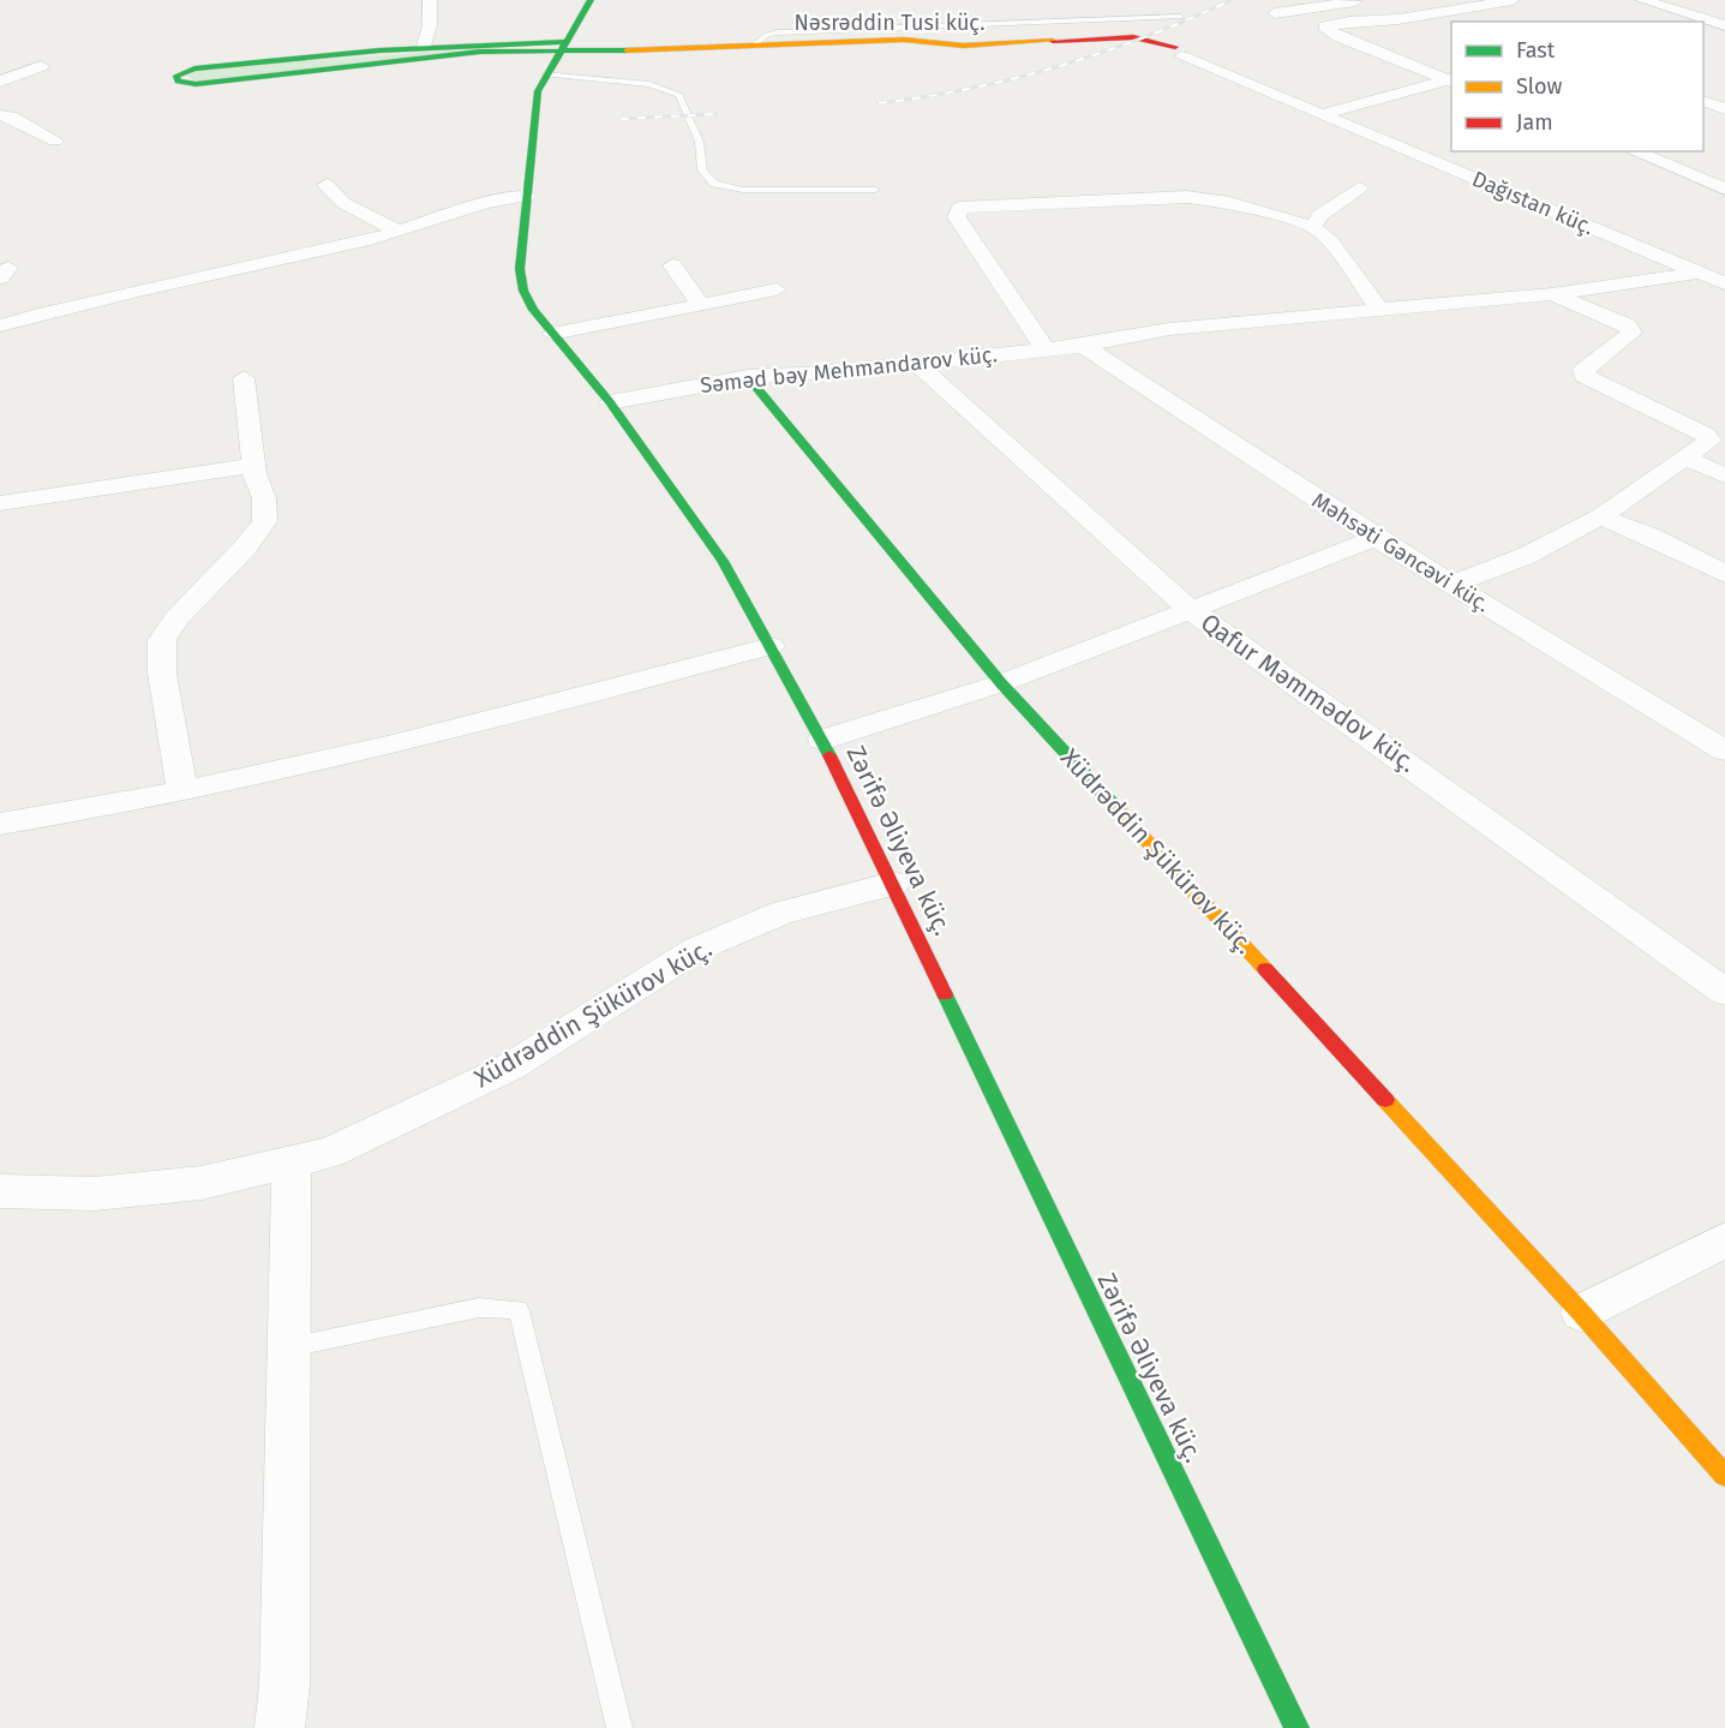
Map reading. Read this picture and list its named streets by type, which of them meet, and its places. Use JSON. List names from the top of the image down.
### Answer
{
  "streets": {
    "street": [
      "Nəsrəddin Tusi küç.",
      "Dağıstan küç.",
      "Səməd bəy Mehmandarov küç.",
      "Məhsəti Gəncəvi küç.",
      "Qafur Məmmədov küç.",
      "Zərifə Əliyeva küç.",
      "Xüdrəddin Şükürov küç."
    ]
  },
  "crossings": [
    ["Nəsrəddin Tusi küç.", "Dağıstan küç."],
    ["Nəsrəddin Tusi küç.", "Zərifə Əliyeva küç."],
    ["Dağıstan küç.", "Səməd bəy Mehmandarov küç."],
    ["Səməd bəy Mehmandarov küç.", "Məhsəti Gəncəvi küç."],
    ["Səməd bəy Mehmandarov küç.", "Qafur Məmmədov küç."],
    ["Səməd bəy Mehmandarov küç.", "Zərifə Əliyeva küç."],
    ["Səməd bəy Mehmandarov küç.", "Xüdrəddin Şükürov küç."],
    ["Zərifə Əliyeva küç.", "Xüdrəddin Şükürov küç."]
  ],
  "legend": ["Fast", "Slow", "Jam"]
}
